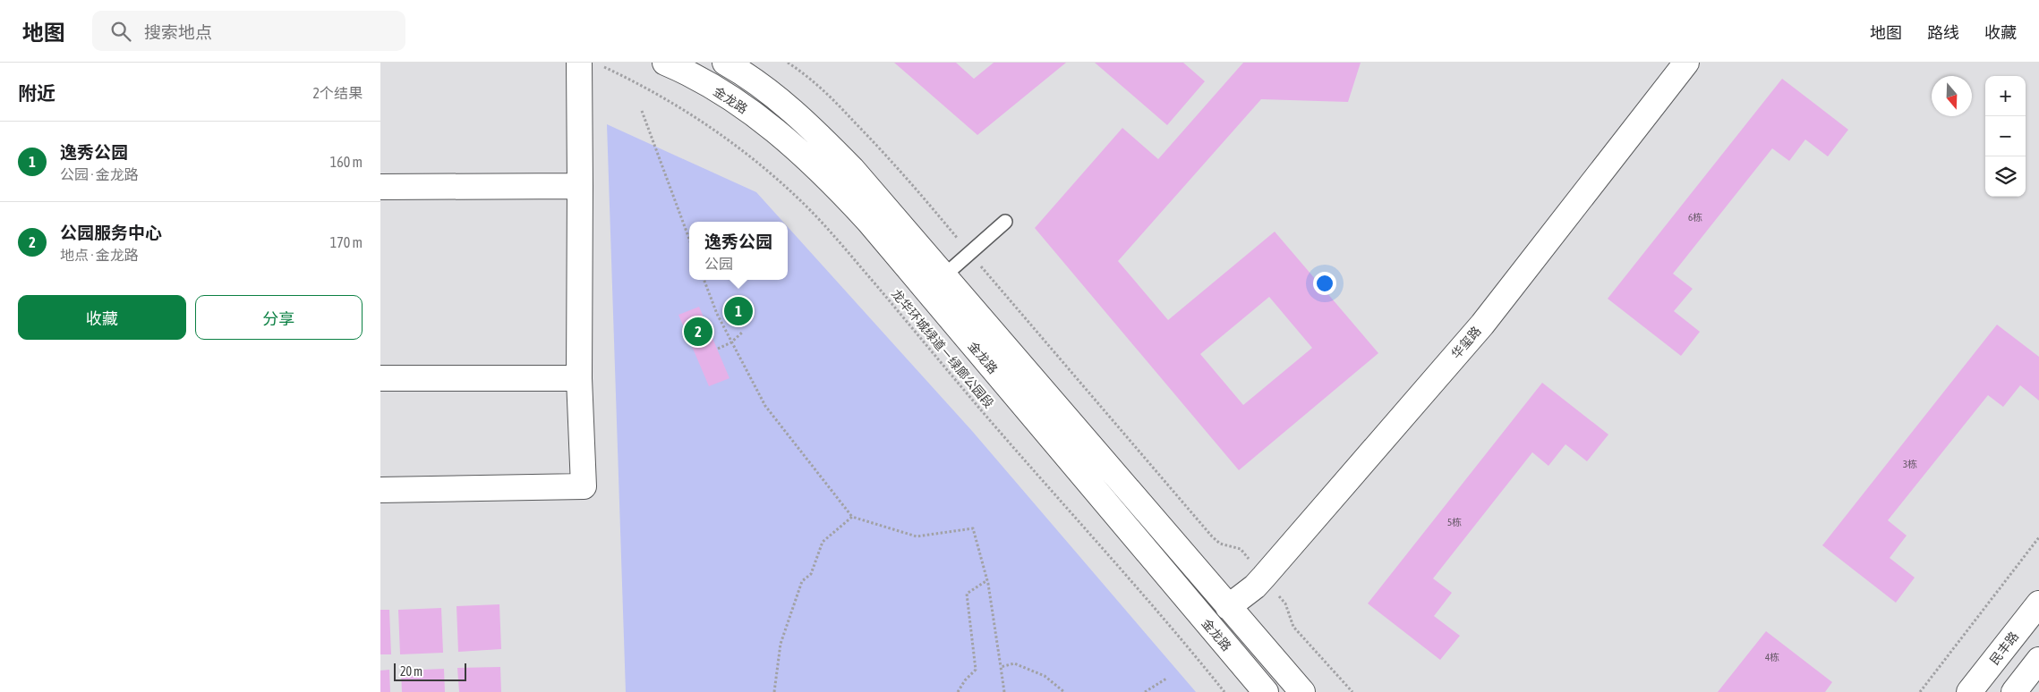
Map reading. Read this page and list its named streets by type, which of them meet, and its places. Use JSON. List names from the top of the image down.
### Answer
{
  "streets": {
    "main road": ["金龙路", "华玺路", "民丰路"],
    "path": ["龙华环城绿道－绿廊公园段"]
  },
  "crossings": [
    ["金龙路", "华玺路"]
  ],
  "house_numbers": [
    "6栋",
    "3栋",
    "5栋",
    "4栋"
  ],
  "scale_bar": "20 m",
  "north": "bottom",
  "page": {
    "header": "地图",
    "search": "搜索地点",
    "nav": ["地图", "路线", "收藏"],
    "heading": ["附近", "2个结果"],
    "map_buttons": ["+", "−"],
    "list": [
      {
        "mark": "1",
        "name": "逸秀公园",
        "note": "公园 · 金龙路",
        "value": "160 m"
      },
      {
        "mark": "2",
        "name": "公园服务中心",
        "note": "地点 · 金龙路",
        "value": "170 m"
      }
    ],
    "popup": ["逸秀公园", "公园"],
    "buttons": ["收藏", "分享"],
    "pins": ["1", "2"],
    "scale": "20 m"
  }
}
